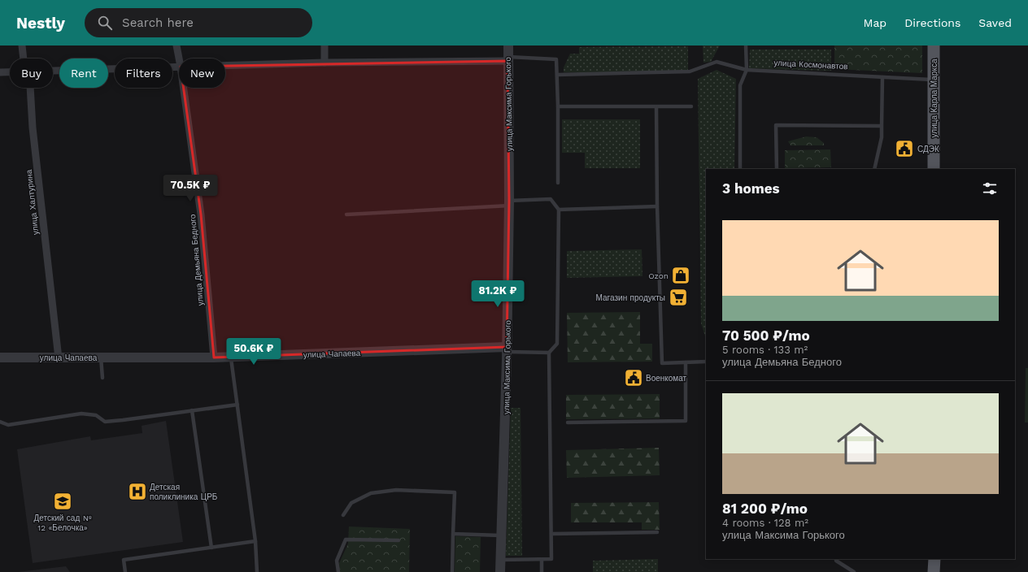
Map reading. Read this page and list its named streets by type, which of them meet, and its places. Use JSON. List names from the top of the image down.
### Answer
{
  "streets": {
    "main road": ["улица Карла Маркса"],
    "street": [
      "улица Максима Горького",
      "улица Халтурина",
      "улица Демьяна Бедного",
      "улица Чапаева"
    ],
    "lane": ["улица Космонавтов"]
  },
  "crossings": [
    ["улица Космонавтов", "улица Карла Маркса"],
    ["улица Максима Горького", "улица Чапаева"],
    ["улица Халтурина", "улица Чапаева"],
    ["улица Демьяна Бедного", "улица Чапаева"]
  ],
  "places": {
    "public building": ["СДЭК", "Военкомат"],
    "shop": ["Ozon"],
    "supermarket": ["Магазин продукты"],
    "hospital": ["Детская поликлиника ЦРБ"],
    "school or university": ["Детский сад № 12 «Белочка»"]
  },
  "page": {
    "header": "Nestly",
    "search": "Search here",
    "nav": ["Map", "Directions", "Saved"],
    "chip": [
      "Buy",
      "Rent",
      "Filters",
      "New"
    ],
    "heading": "3 homes",
    "price": ["70.5K ₽", "81.2K ₽", "50.6K ₽"],
    "list": [
      {
        "name": "70 500 ₽/mo",
        "note": "5 rooms · 133 m² · улица Демьяна Бедного"
      },
      {
        "name": "81 200 ₽/mo",
        "note": "4 rooms · 128 m² · улица Максима Горького"
      }
    ]
  }
}
